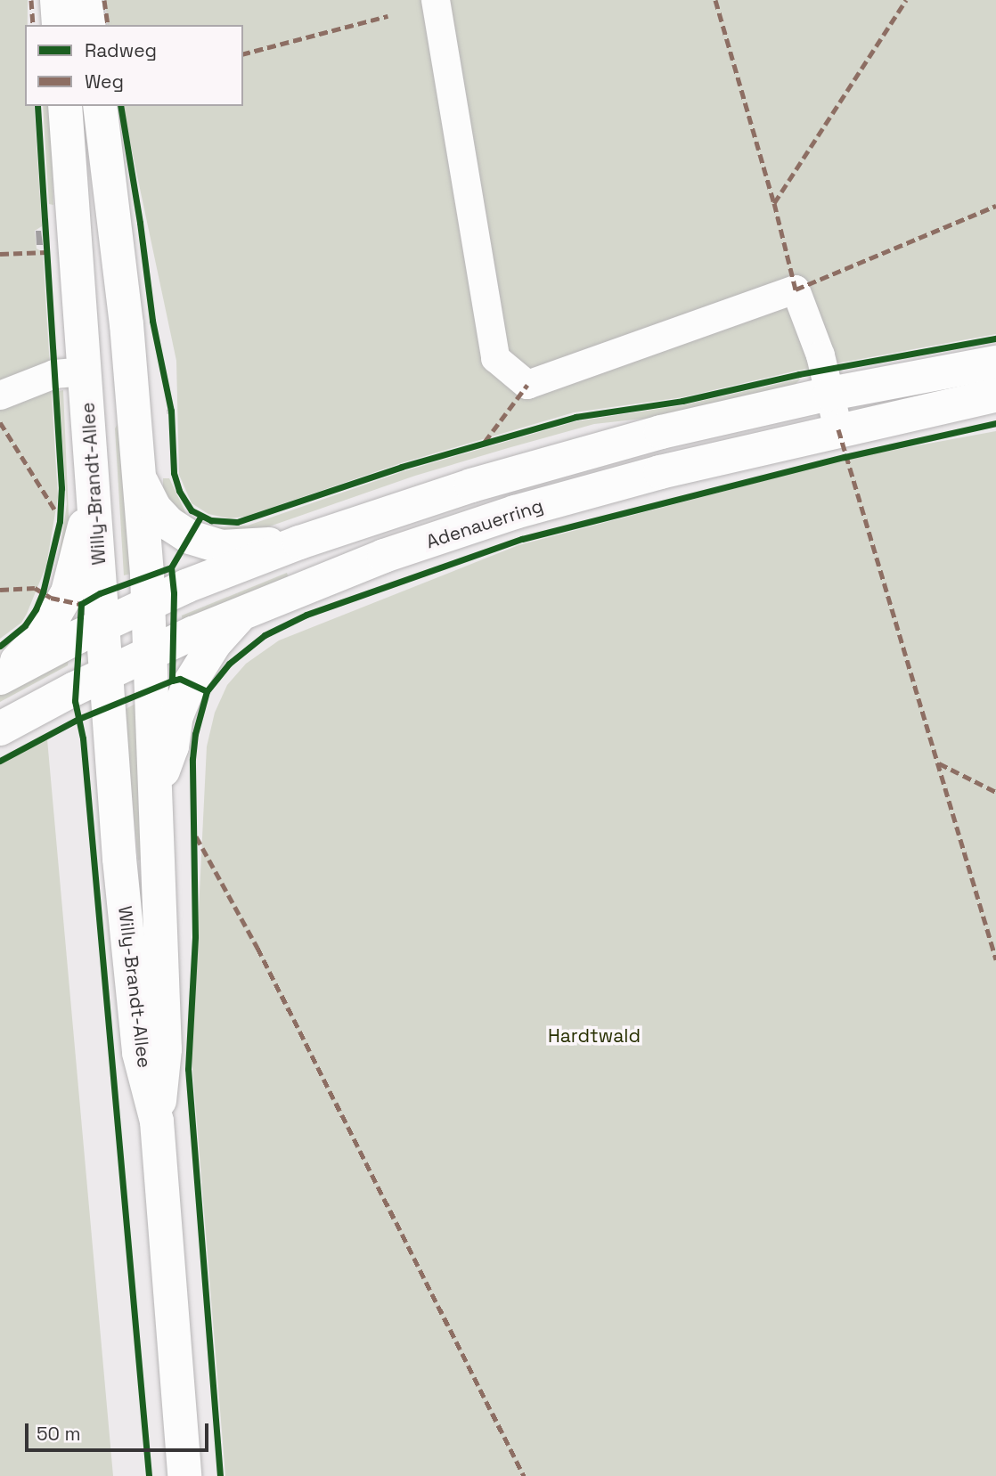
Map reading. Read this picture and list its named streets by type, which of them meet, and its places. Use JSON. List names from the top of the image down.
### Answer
{
  "streets": {
    "main road": ["Willy-Brandt-Allee", "Adenauerring"]
  },
  "crossings": [
    ["Willy-Brandt-Allee", "Adenauerring"]
  ],
  "parks": ["Hardtwald"],
  "legend": ["Radweg", "Weg"],
  "scale_bar": "50 m"
}
